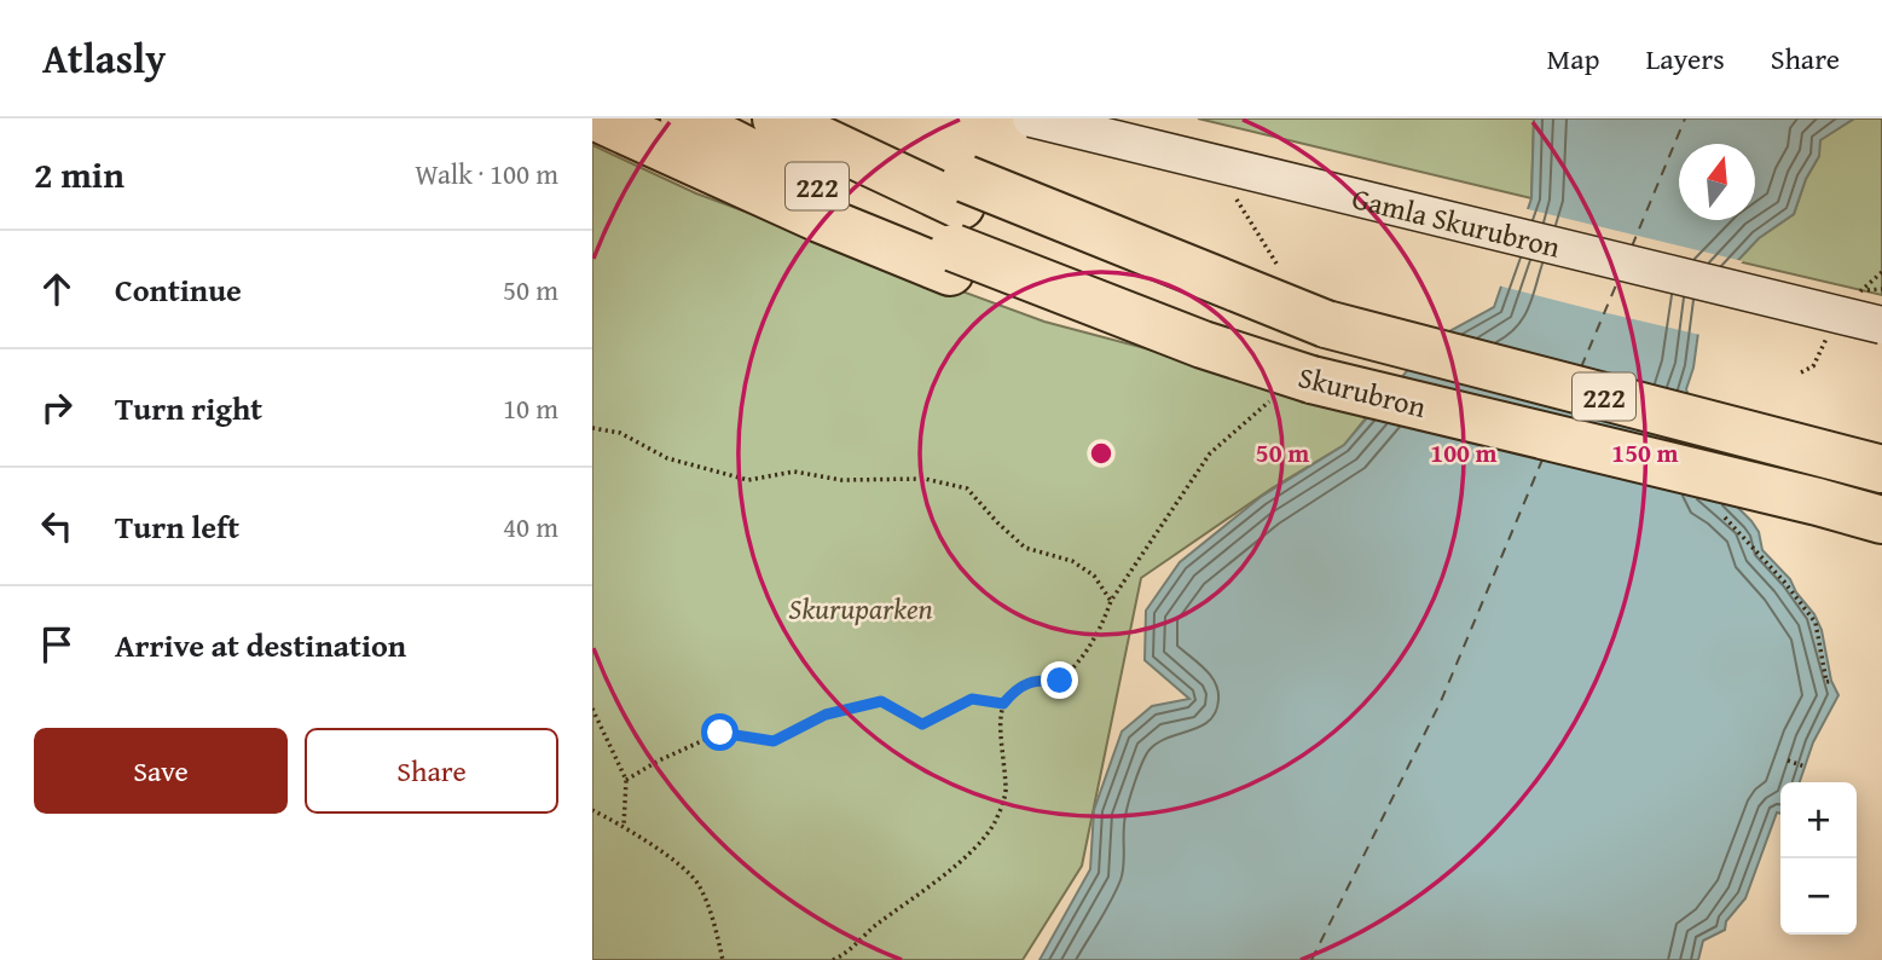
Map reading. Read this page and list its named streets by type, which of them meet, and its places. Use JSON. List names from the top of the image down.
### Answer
{
  "streets": {
    "highway": ["222", "Skurubron"],
    "main road": ["Gamla Skurubron"]
  },
  "crossings": [
    ["222", "Skurubron"]
  ],
  "parks": ["Skuruparken"],
  "north": "top",
  "page": {
    "header": "Atlasly",
    "nav": ["Map", "Layers", "Share"],
    "heading": ["2 min", "Walk · 100 m"],
    "list": [
      ["Continue", "50 m"],
      ["Turn right", "10 m"],
      ["Turn left", "40 m"],
      "Arrive at destination"
    ],
    "buttons": ["Save", "Share"],
    "map_buttons": ["+", "−"]
  },
  "rings": ["50 m", "100 m", "150 m"]
}
